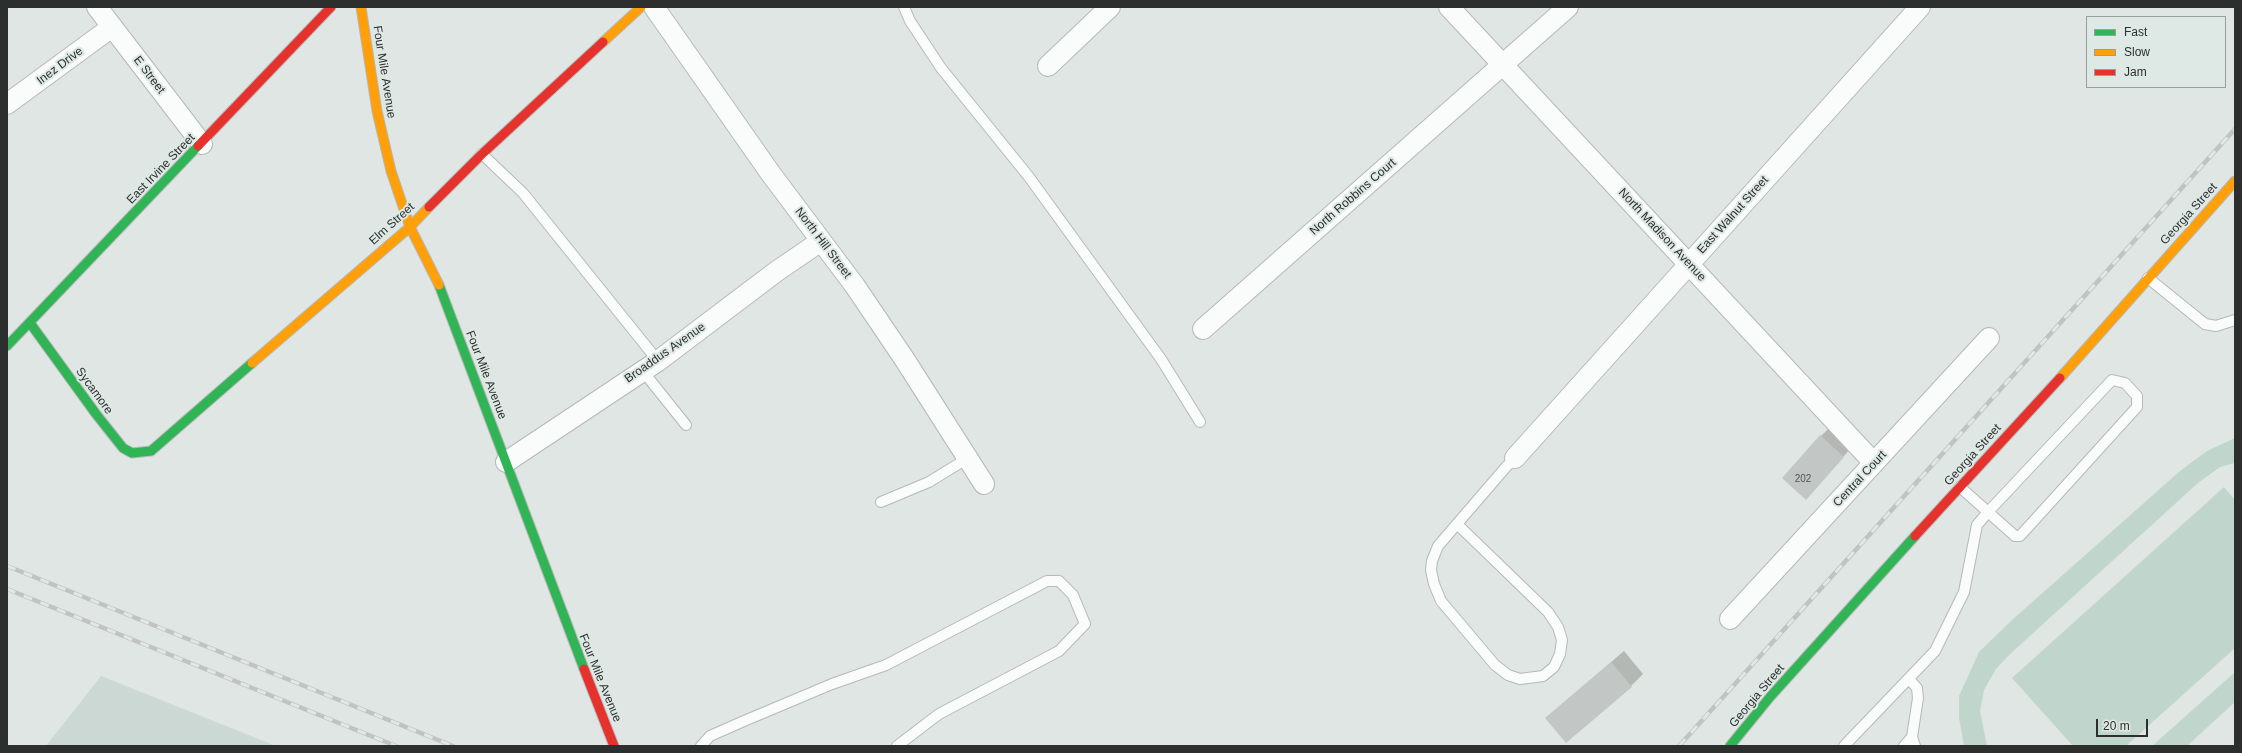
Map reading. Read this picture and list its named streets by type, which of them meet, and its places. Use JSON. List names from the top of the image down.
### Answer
{
  "streets": {
    "street": [
      "Inez Drive",
      "Four Mile Avenue",
      "E Street",
      "East Irvine Street",
      "North Robbins Court",
      "Georgia Street",
      "East Walnut Street",
      "Elm Street",
      "North Madison Avenue",
      "North Hill Street",
      "Broaddus Avenue",
      "Sycamore",
      "Central Court"
    ]
  },
  "crossings": [
    ["Inez Drive", "E Street"],
    ["Four Mile Avenue", "Elm Street"],
    ["Four Mile Avenue", "Broaddus Avenue"],
    ["E Street", "East Irvine Street"],
    ["East Irvine Street", "Sycamore"],
    ["North Robbins Court", "North Madison Avenue"],
    ["East Walnut Street", "North Madison Avenue"],
    ["Elm Street", "Sycamore"],
    ["North Madison Avenue", "Central Court"],
    ["North Hill Street", "Broaddus Avenue"]
  ],
  "house_numbers": ["202"],
  "legend": ["Fast", "Slow", "Jam"],
  "scale_bar": "20 m"
}
